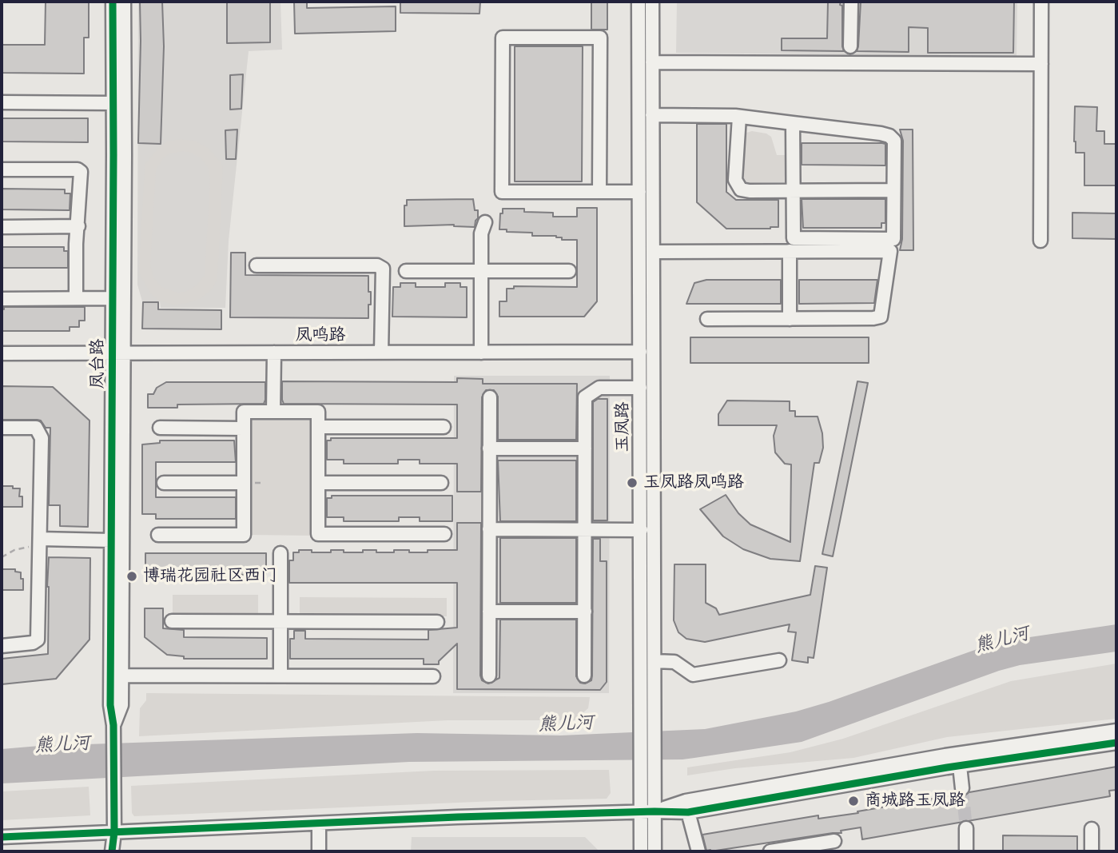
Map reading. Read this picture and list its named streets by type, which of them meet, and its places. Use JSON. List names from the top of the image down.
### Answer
{
  "streets": {
    "street": ["凤鸣路", "凤台路", "玉凤路"]
  },
  "crossings": [
    ["凤鸣路", "凤台路"],
    ["凤鸣路", "玉凤路"]
  ],
  "water": ["熊儿河"],
  "places": ["玉凤路凤鸣路", "博瑞花园社区西门", "商城路玉凤路"]
}
